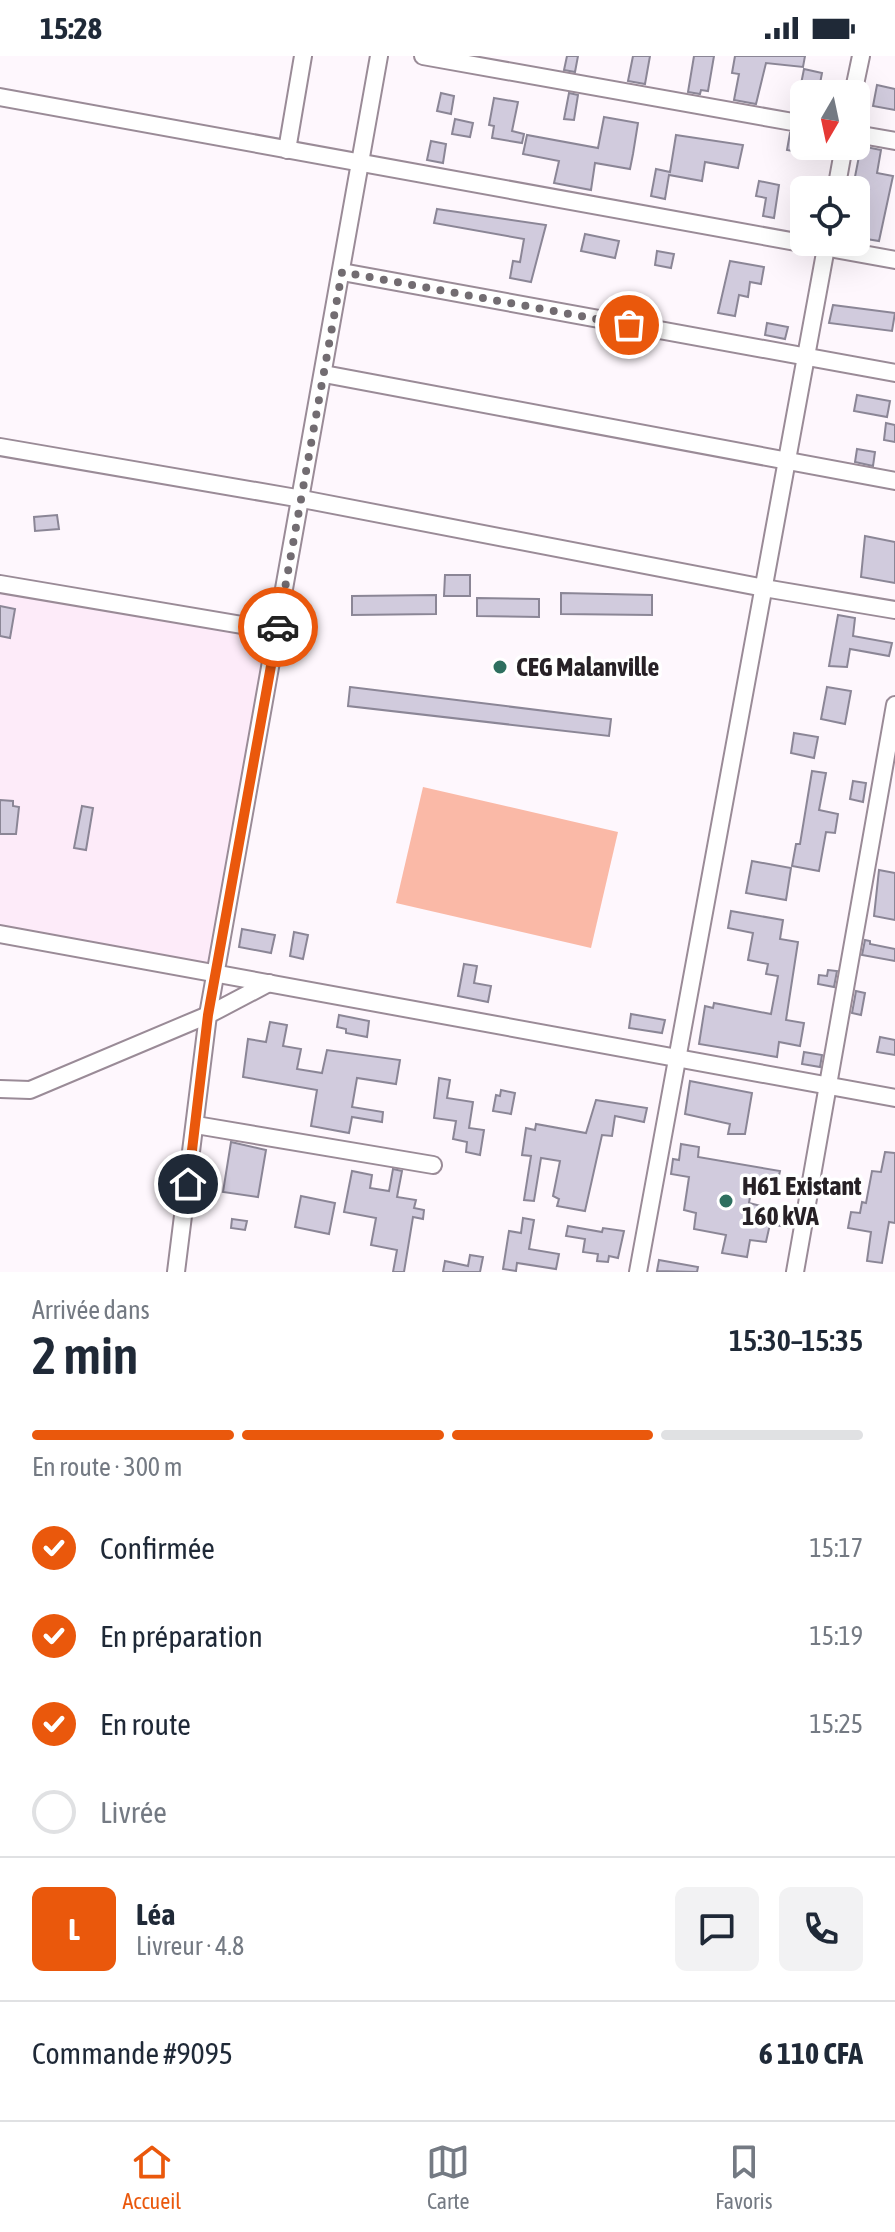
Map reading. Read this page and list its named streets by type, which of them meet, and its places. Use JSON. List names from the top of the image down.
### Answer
{
  "places": ["CEG Malanville", "H61 Existant 160 kVA"],
  "north": "bottom",
  "page": {
    "status": "15:28",
    "heading": ["2 min", "Arrivée dans", "15:30–15:35"],
    "panel": [
      "Léa",
      "Livreur · 4.8",
      "Commande #9095",
      "6 110 CFA"
    ],
    "bar": "En route · 300 m",
    "list": [
      ["Confirmée", "15:17"],
      ["En préparation", "15:19"],
      ["En route", "15:25"],
      "Livrée"
    ],
    "round": "L",
    "tabs": ["Accueil", "Carte", "Favoris"]
  }
}
